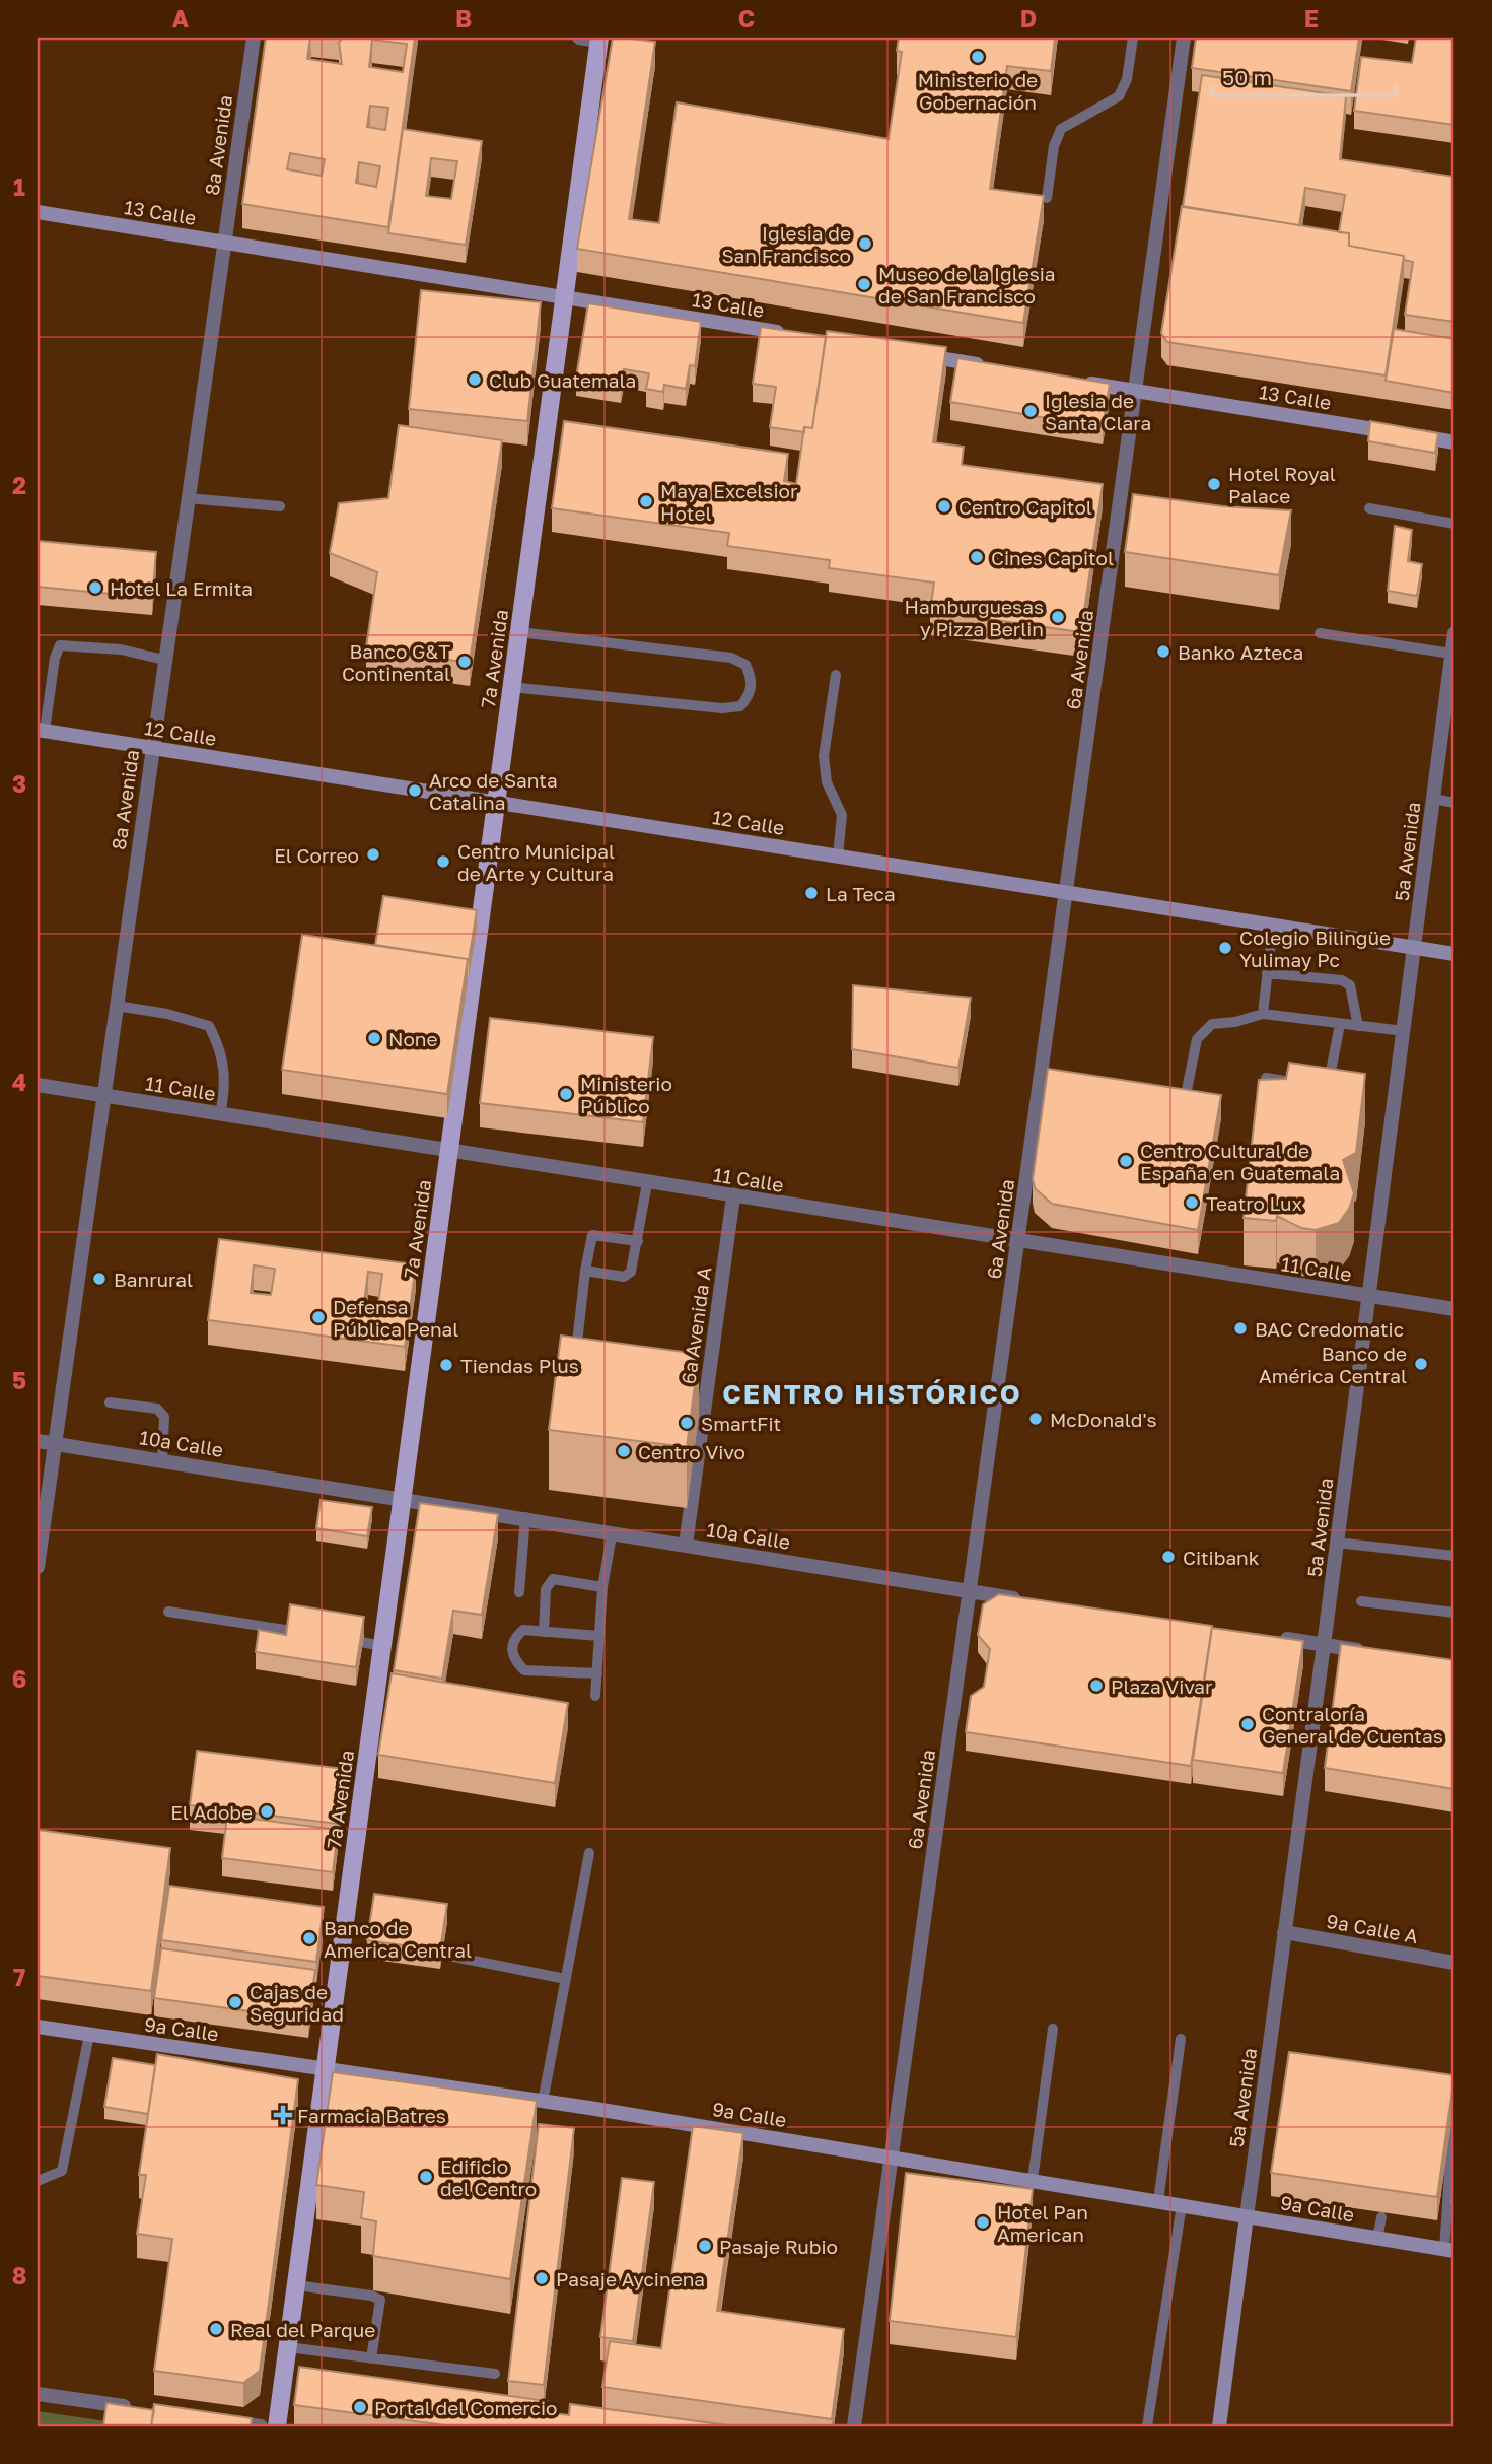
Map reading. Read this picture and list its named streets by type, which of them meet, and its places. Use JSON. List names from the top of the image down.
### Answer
{
  "streets": {
    "main road": ["7a Avenida"],
    "street": [
      "8a Avenida",
      "13 Calle",
      "6a Avenida",
      "12 Calle",
      "5a Avenida",
      "11 Calle",
      "6a Avenida A",
      "10a Calle",
      "9a Calle A",
      "9a Calle"
    ]
  },
  "crossings": [
    ["8a Avenida", "13 Calle"],
    ["8a Avenida", "12 Calle"],
    ["8a Avenida", "11 Calle"],
    ["8a Avenida", "10a Calle"],
    ["13 Calle", "7a Avenida"],
    ["13 Calle", "6a Avenida"],
    ["7a Avenida", "12 Calle"],
    ["7a Avenida", "11 Calle"],
    ["7a Avenida", "10a Calle"],
    ["7a Avenida", "9a Calle"],
    ["6a Avenida", "12 Calle"],
    ["6a Avenida", "11 Calle"],
    ["6a Avenida", "10a Calle"],
    ["6a Avenida", "9a Calle"],
    ["12 Calle", "5a Avenida"],
    ["5a Avenida", "11 Calle"],
    ["5a Avenida", "9a Calle A"],
    ["5a Avenida", "9a Calle"],
    ["11 Calle", "6a Avenida A"],
    ["6a Avenida A", "10a Calle"]
  ],
  "districts": ["CENTRO HISTÓRICO"],
  "places": {
    "other": [
      "Ministerio de Gobernación",
      "Iglesia de San Francisco",
      "Museo de la Iglesia de San Francisco",
      "Club Guatemala",
      "Iglesia de Santa Clara",
      "Hotel Royal Palace",
      "Maya Excelsior Hotel",
      "Centro Capitol",
      "Cines Capitol",
      "Hotel La Ermita",
      "Hamburguesas y Pizza Berlin",
      "Banko Azteca",
      "Banco G&T Continental",
      "Arco de Santa Catalina",
      "El Correo",
      "Centro Municipal de Arte y Cultura",
      "La Teca",
      "Colegio Bilingüe Yulimay Pc",
      "None",
      "Ministerio Público",
      "Centro Cultural de España en Guatemala",
      "Teatro Lux",
      "Banrural",
      "Defensa Pública Penal",
      "BAC Credomatic",
      "Banco de América Central",
      "Tiendas Plus",
      "McDonald's",
      "SmartFit",
      "Centro Vivo",
      "Citibank",
      "Plaza Vivar",
      "Contraloría General de Cuentas",
      "El Adobe",
      "Banco de America Central",
      "Cajas de Seguridad",
      "Edificio del Centro",
      "Hotel Pan American",
      "Pasaje Rubio",
      "Pasaje Aycinena",
      "Real del Parque",
      "Portal del Comercio"
    ],
    "health": ["Farmacia Batres"]
  },
  "scale_bar": "50 m",
  "grid": {
    "columns": [
      "A",
      "B",
      "C",
      "D",
      "E"
    ],
    "rows": [
      "1",
      "2",
      "3",
      "4",
      "5",
      "6",
      "7",
      "8"
    ]
  }
}
